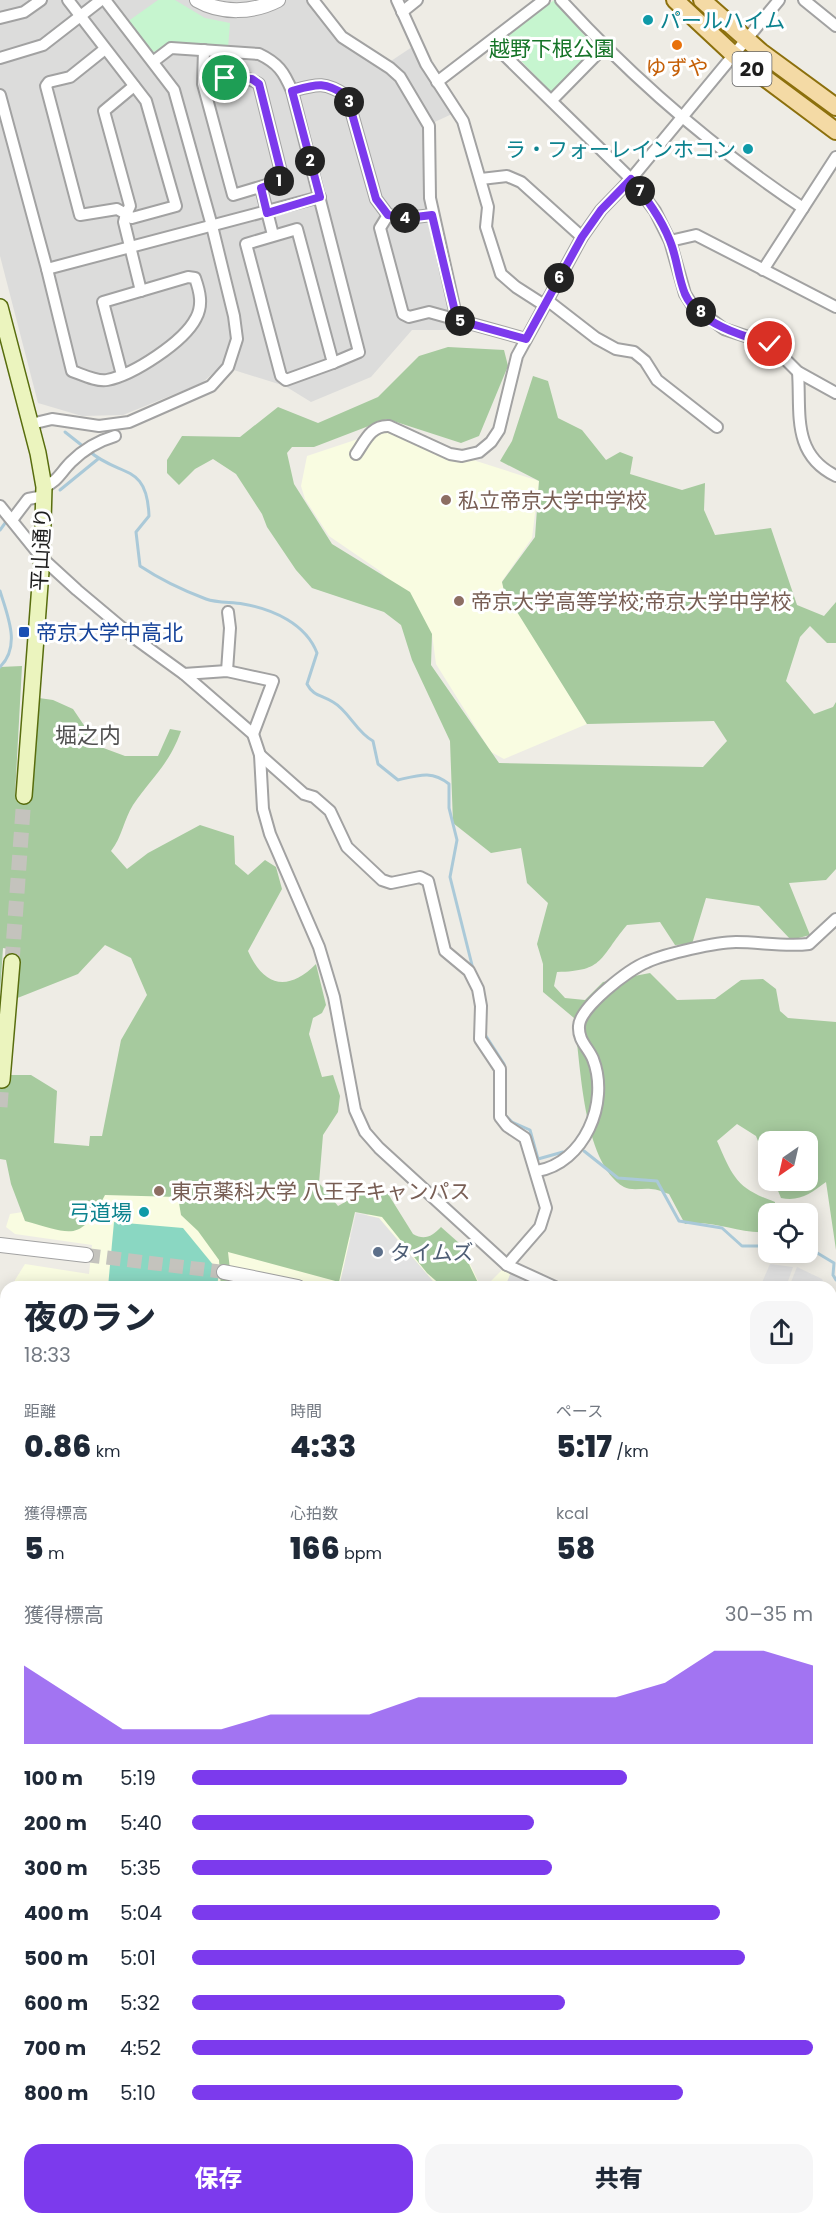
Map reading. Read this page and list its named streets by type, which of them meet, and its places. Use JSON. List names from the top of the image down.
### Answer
{
  "streets": {
    "main road": ["20", "平山通り"]
  },
  "districts": ["堀之内"],
  "parks": ["越野下根公園"],
  "places": {
    "other": [
      "パールハイム",
      "ゆずや",
      "ラ・フォーレインホコン",
      "私立帝京大学中学校",
      "帝京大学高等学校;帝京大学中学校",
      "東京薬科大学 八王子キャンパス",
      "弓道場",
      "タイムズ"
    ],
    "transit": ["帝京大学中高北"]
  },
  "north": "bottom left",
  "page": {
    "pins": [
      "3",
      "2",
      "1",
      "7",
      "4",
      "6",
      "8",
      "5"
    ],
    "heading": ["夜のラン", "18:33"],
    "stats": [
      ["距離", "0.86 km"],
      ["時間", "4:33"],
      ["ペース", "5:17 /km"],
      ["獲得標高", "5 m"],
      ["心拍数", "166 bpm"],
      ["kcal", "58"]
    ],
    "chart": ["獲得標高", "30–35 m"],
    "list": [
      {
        "name": "100 m",
        "note": "5:19"
      },
      {
        "name": "200 m",
        "note": "5:40"
      },
      {
        "name": "300 m",
        "note": "5:35"
      },
      {
        "name": "400 m",
        "note": "5:04"
      },
      {
        "name": "500 m",
        "note": "5:01"
      },
      {
        "name": "600 m",
        "note": "5:32"
      },
      {
        "name": "700 m",
        "note": "4:52"
      },
      {
        "name": "800 m",
        "note": "5:10"
      }
    ],
    "buttons": ["保存", "共有"]
  }
}
